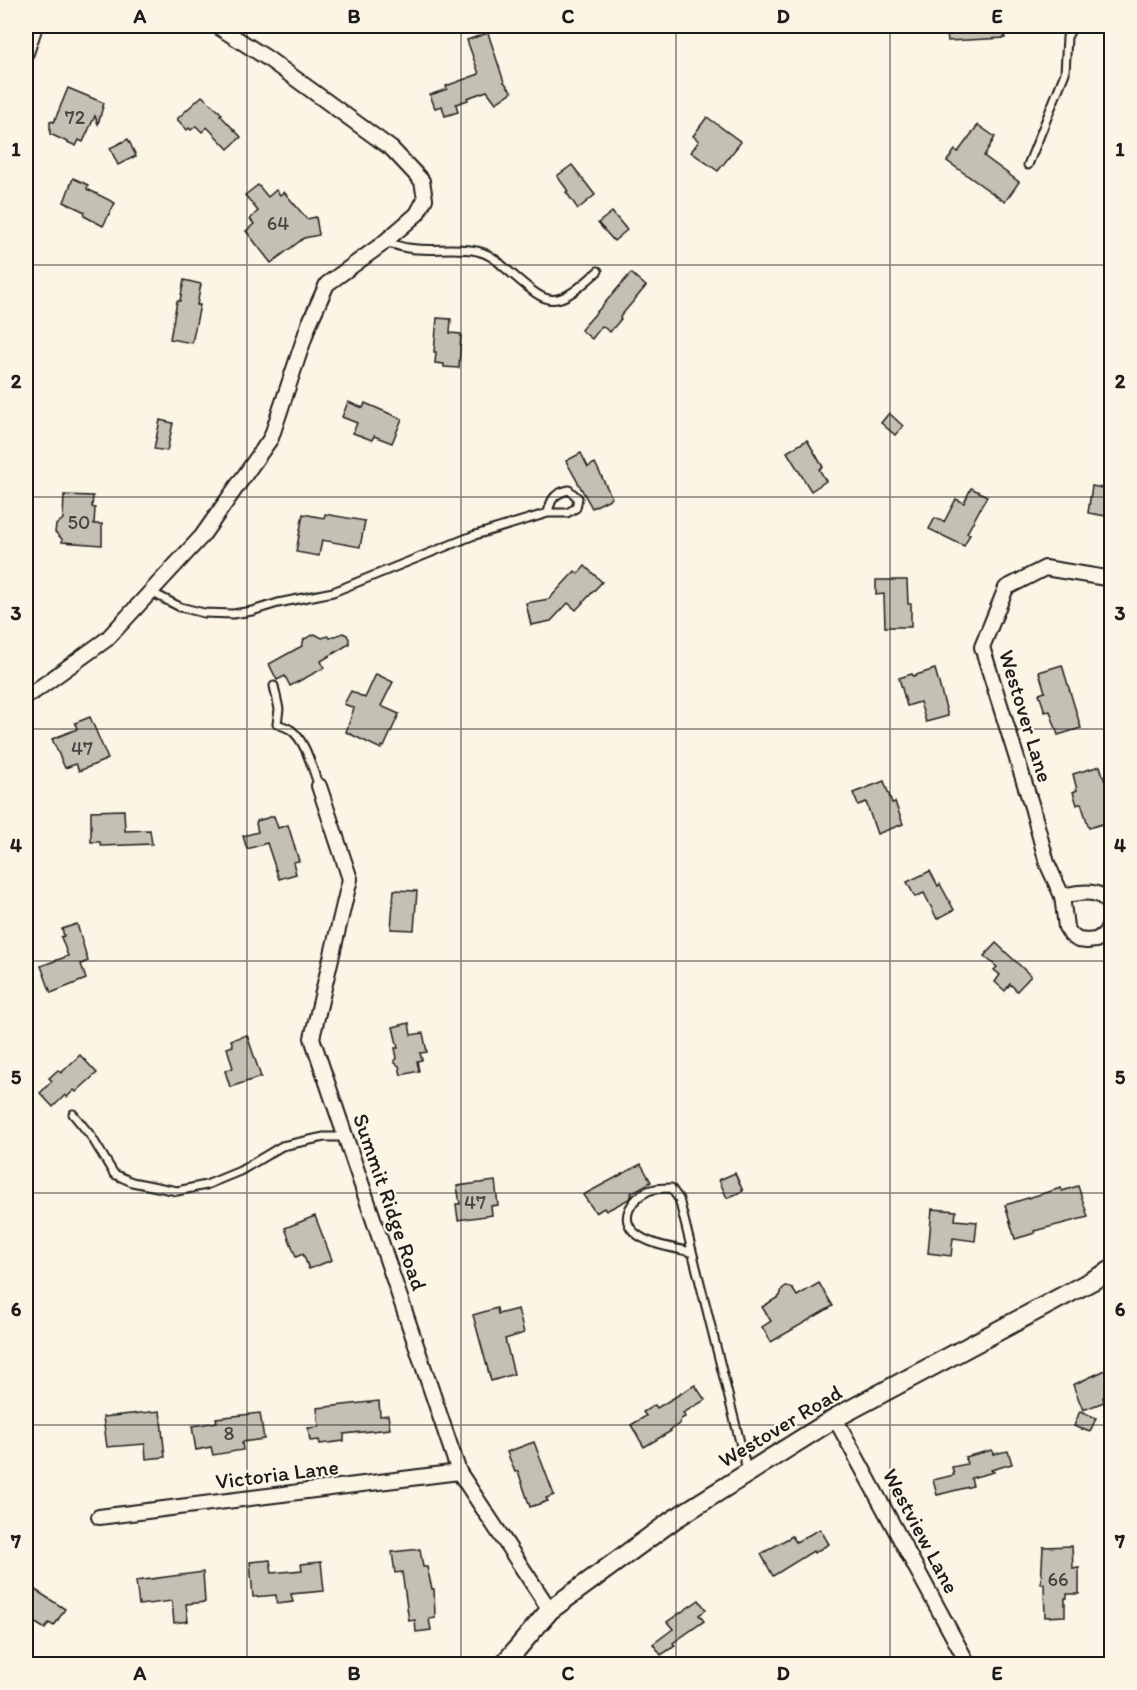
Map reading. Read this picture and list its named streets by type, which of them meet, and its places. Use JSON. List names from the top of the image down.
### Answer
{
  "streets": {
    "street": [
      "Westover Lane",
      "Summit Ridge Road",
      "Westover Road",
      "Victoria Lane",
      "Westview Lane"
    ]
  },
  "crossings": [
    ["Summit Ridge Road", "Westover Road"],
    ["Summit Ridge Road", "Victoria Lane"],
    ["Westover Road", "Westview Lane"]
  ],
  "house_numbers": [
    "72",
    "64",
    "50",
    "47",
    "47",
    "8",
    "66"
  ],
  "grid": {
    "columns": [
      "A",
      "B",
      "C",
      "D",
      "E"
    ],
    "rows": [
      "1",
      "2",
      "3",
      "4",
      "5",
      "6",
      "7"
    ]
  }
}
